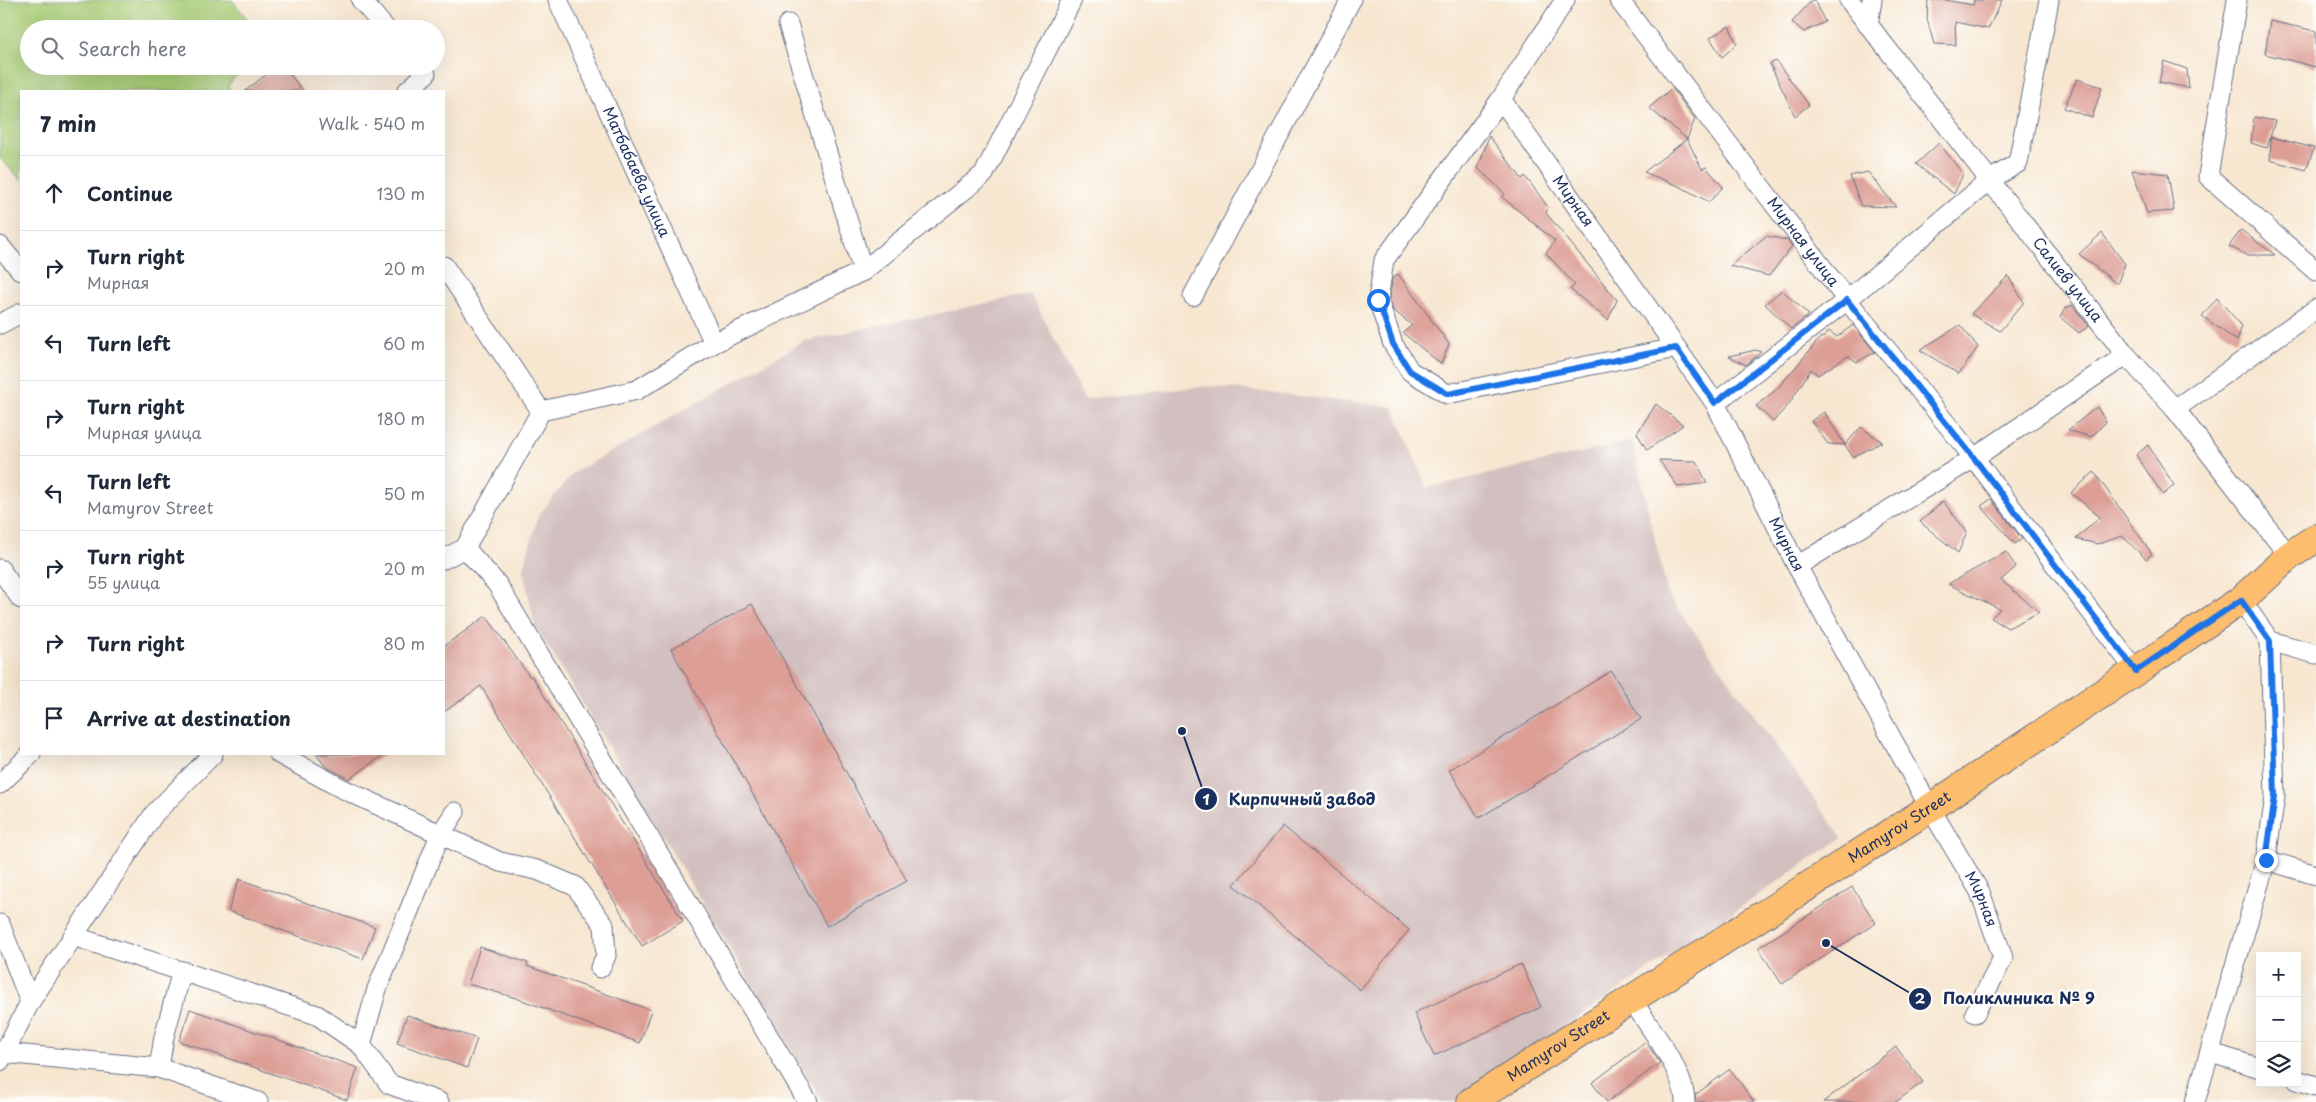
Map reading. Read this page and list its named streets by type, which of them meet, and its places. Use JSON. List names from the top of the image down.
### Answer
{
  "streets": {
    "main road": ["Mamyrov Street"],
    "street": [
      "Матбабаева улица",
      "Мирная",
      "Мирная улица",
      "Салиев улица"
    ]
  },
  "crossings": [
    ["Мирная", "Mamyrov Street"],
    ["Мирная улица", "Mamyrov Street"],
    ["Салиев улица", "Mamyrov Street"]
  ],
  "places": ["Кирпичный завод", "Поликлиника № 9"],
  "page": {
    "search": "Search here",
    "heading": ["7 min", "Walk · 540 m"],
    "list": [
      ["Continue", "130 m"],
      ["Turn right", "Мирная", "20 m"],
      ["Turn left", "60 m"],
      ["Turn right", "Мирная улица", "180 m"],
      ["Turn left", "Mamyrov Street", "50 m"],
      ["Turn right", "55 улица", "20 m"],
      ["Turn right", "80 m"],
      "Arrive at destination"
    ],
    "map_buttons": ["+", "−"]
  }
}
